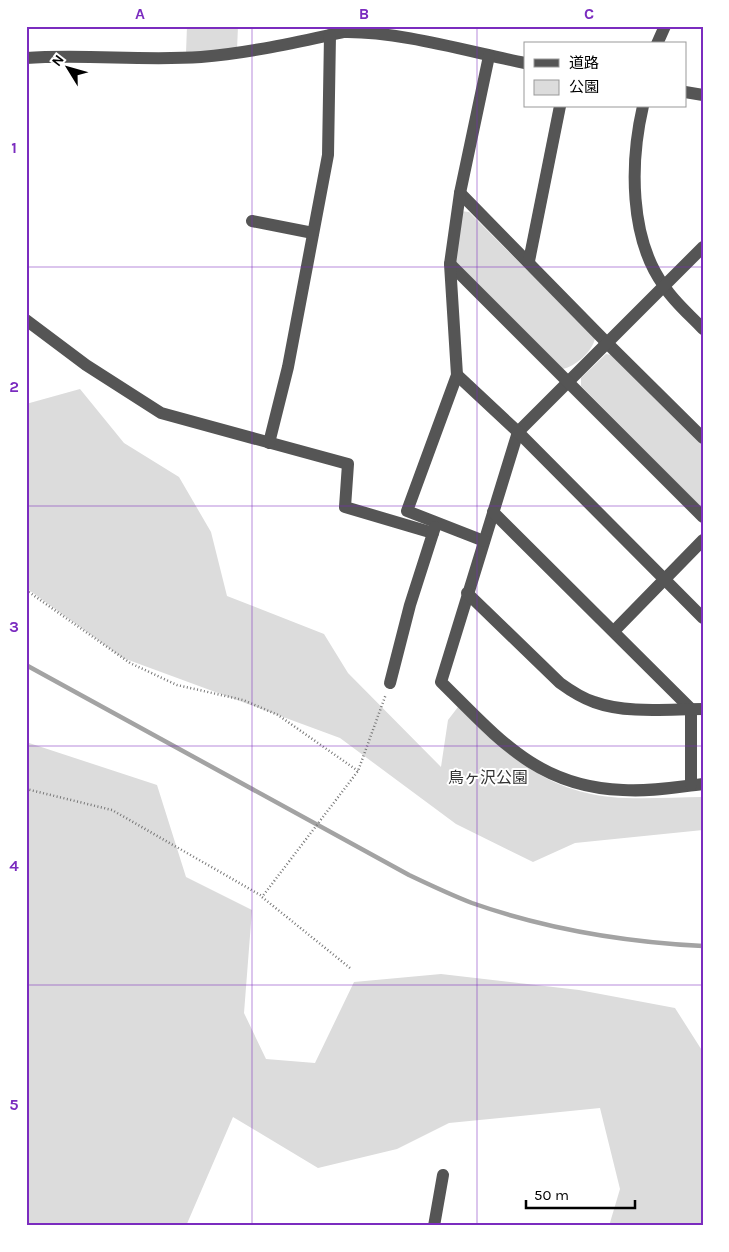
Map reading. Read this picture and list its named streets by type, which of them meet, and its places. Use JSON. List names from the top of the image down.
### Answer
{
  "parks": ["鳥ヶ沢公園"],
  "legend": ["道路", "公園"],
  "scale_bar": "50 m",
  "north": "top left",
  "grid": {
    "columns": ["A", "B", "C"],
    "rows": [
      "1",
      "2",
      "3",
      "4",
      "5"
    ]
  }
}
